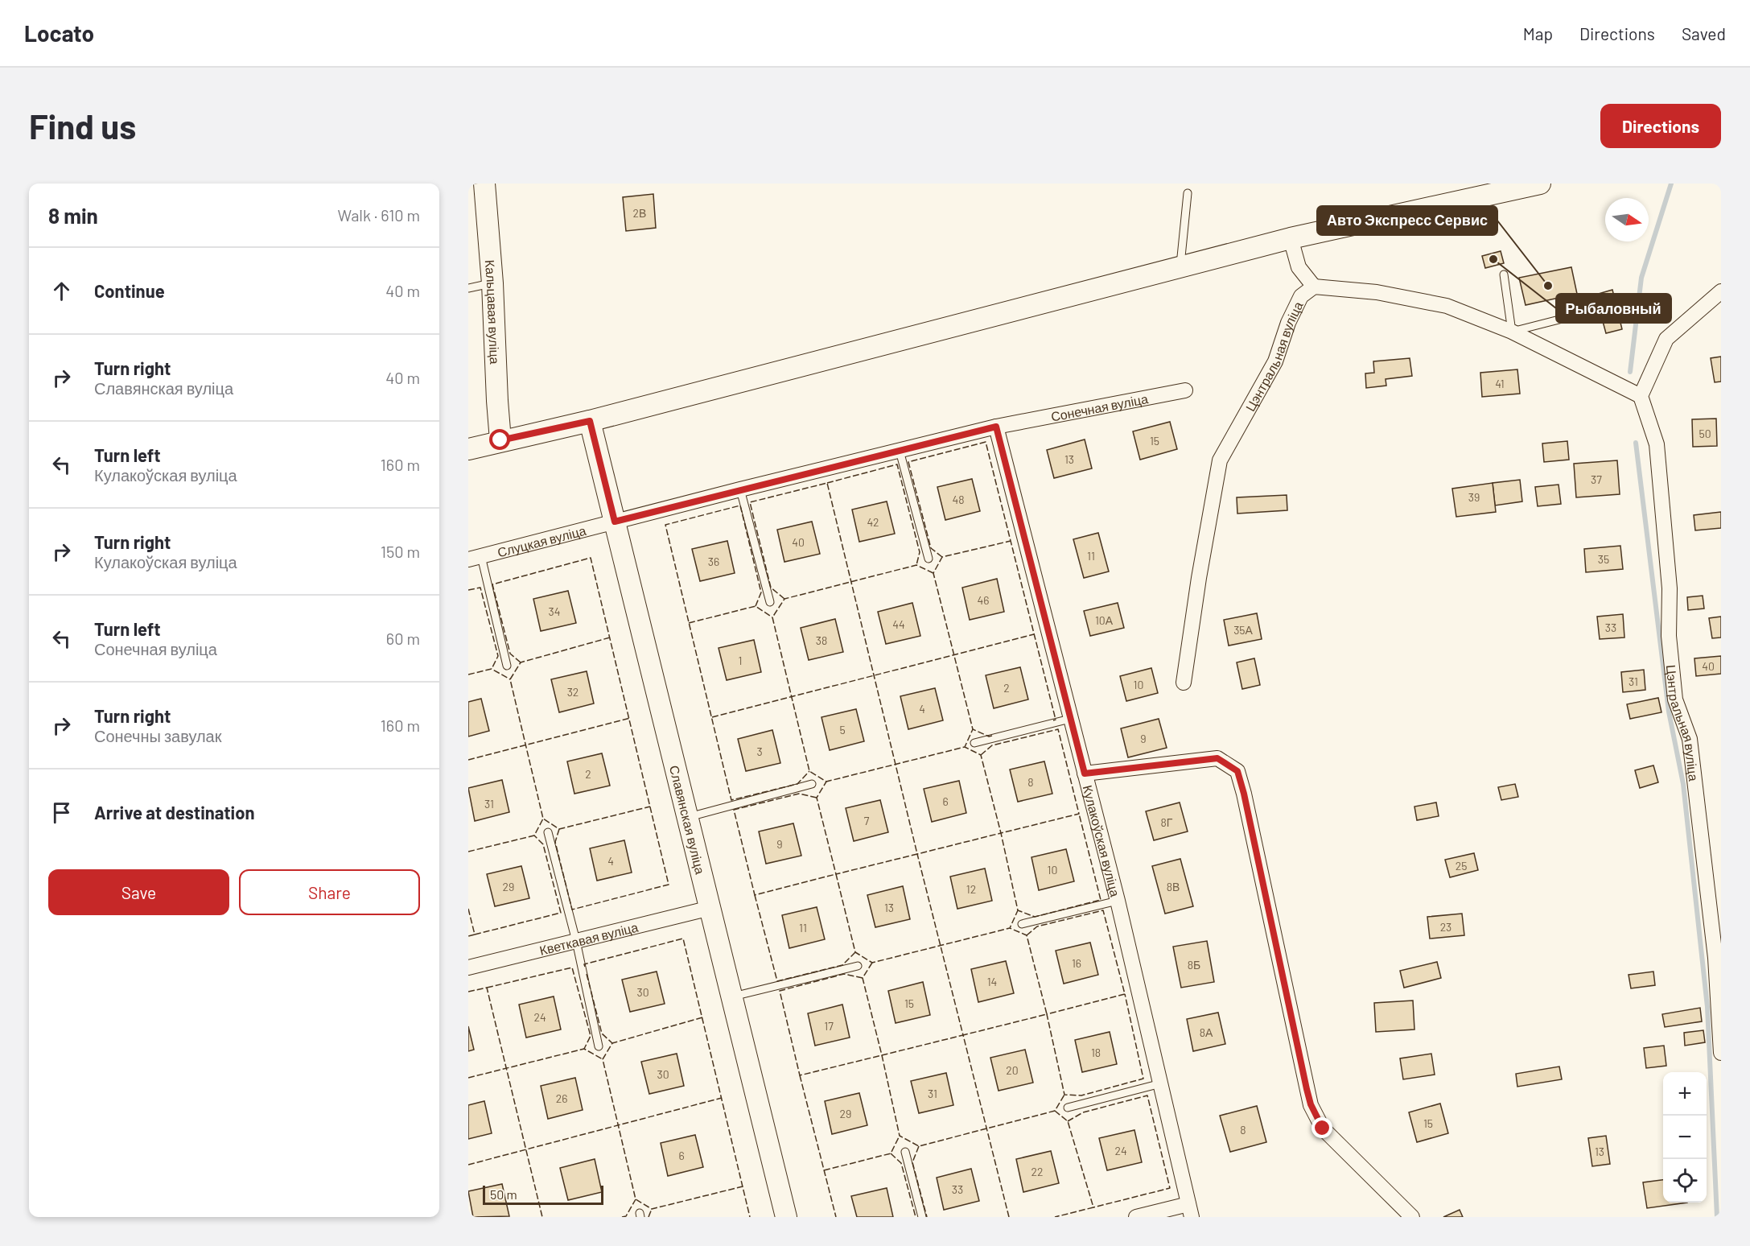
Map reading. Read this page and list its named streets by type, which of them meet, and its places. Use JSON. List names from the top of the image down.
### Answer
{
  "streets": {
    "main road": ["Кальцавая вуліца", "Славянская вуліца"],
    "street": [
      "Цэнтральная вуліца",
      "Сонечная вуліца",
      "Слуцкая вуліца",
      "Кулакоўская вуліца",
      "Кветкавая вуліца"
    ]
  },
  "crossings": [
    ["Сонечная вуліца", "Кулакоўская вуліца"],
    ["Слуцкая вуліца", "Славянская вуліца"],
    ["Славянская вуліца", "Кветкавая вуліца"]
  ],
  "places": ["Рыбаловный", "Авто Экспресс Сервис"],
  "house_numbers": [
    "2В",
    "41",
    "50",
    "15",
    "13",
    "37",
    "39",
    "48",
    "42",
    "40",
    "11",
    "35",
    "36",
    "46",
    "34",
    "10А",
    "44",
    "33",
    "35А",
    "38",
    "1",
    "40",
    "31",
    "10",
    "2",
    "32",
    "4",
    "5",
    "9",
    "3",
    "2",
    "8",
    "6",
    "31",
    "7",
    "8Г",
    "9",
    "4",
    "25",
    "10",
    "29",
    "8В",
    "12",
    "13",
    "23",
    "11",
    "16",
    "8Б",
    "14",
    "30",
    "15",
    "24",
    "17",
    "8А",
    "18",
    "20",
    "30",
    "31",
    "26",
    "29",
    "15",
    "8",
    "24",
    "13",
    "6",
    "22",
    "33"
  ],
  "scale_bar": "50 m",
  "north": "right",
  "page": {
    "header": "Locato",
    "nav": ["Map", "Directions", "Saved"],
    "buttons": [
      "Directions",
      ["Save", "Share"]
    ],
    "title": "Find us",
    "heading": ["8 min", "Walk · 610 m"],
    "list": [
      ["Continue", "40 m"],
      ["Turn right", "Славянская вуліца", "40 m"],
      ["Turn left", "Кулакоўская вуліца", "160 m"],
      ["Turn right", "Кулакоўская вуліца", "150 m"],
      ["Turn left", "Сонечная вуліца", "60 m"],
      ["Turn right", "Сонечны завулак", "160 m"],
      "Arrive at destination"
    ],
    "map_buttons": ["+", "−"],
    "scale": "50 m"
  }
}
